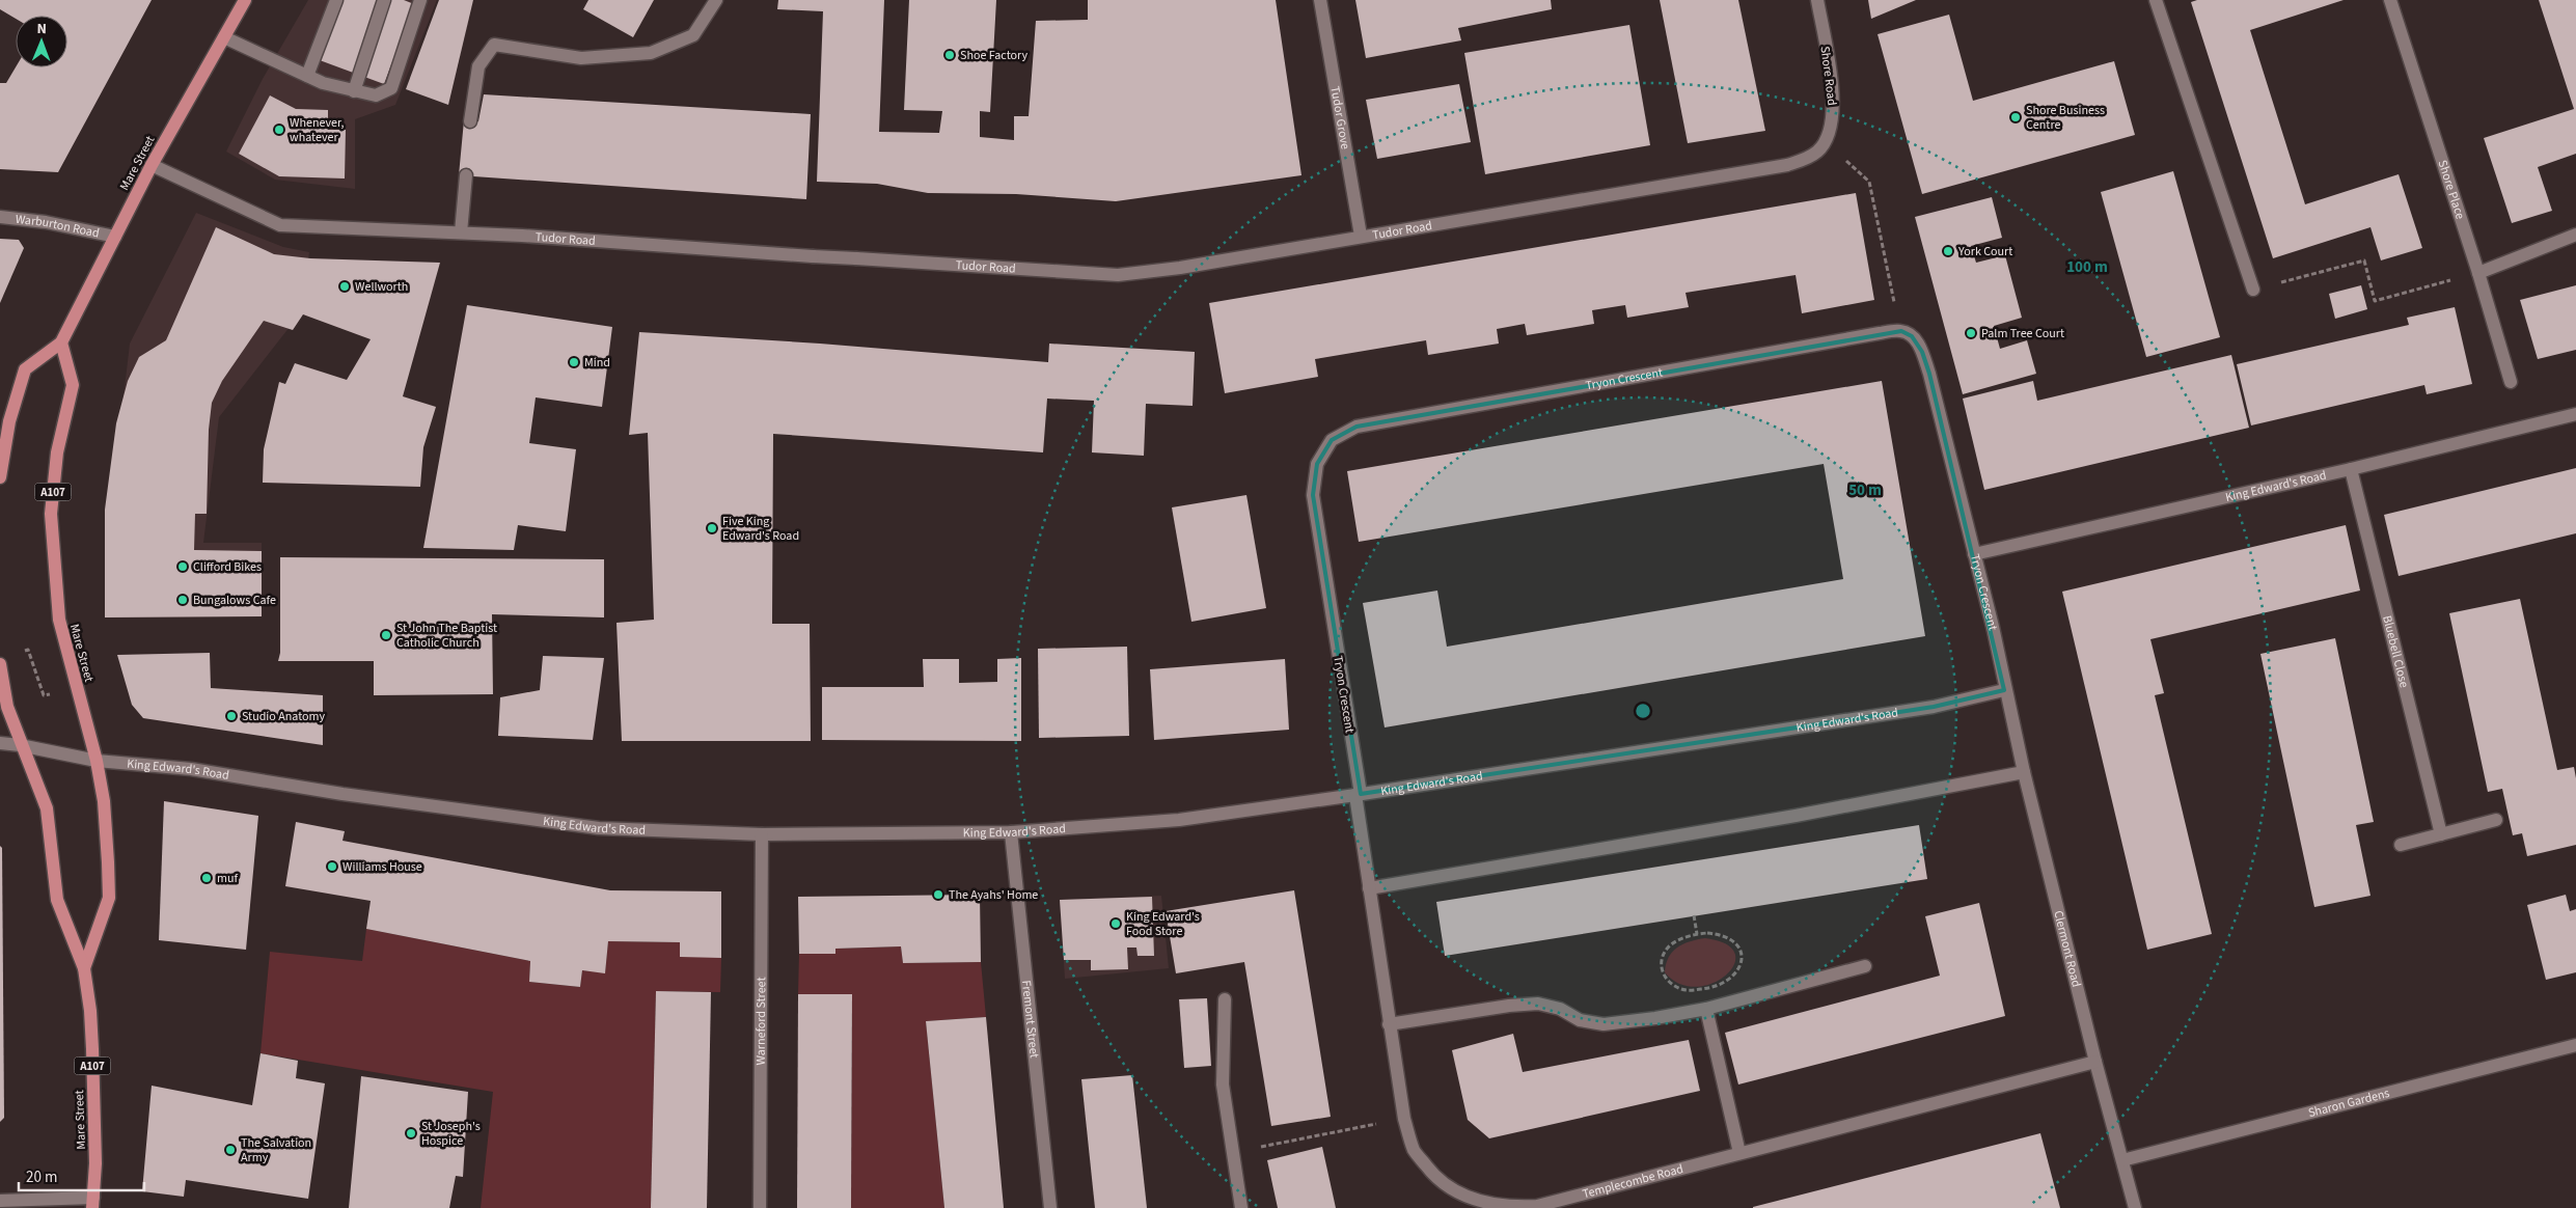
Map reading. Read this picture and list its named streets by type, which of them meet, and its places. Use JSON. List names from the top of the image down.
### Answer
{
  "streets": {
    "main road": ["Mare Street", "A107"],
    "street": [
      "Shore Road",
      "Tudor Grove",
      "Shore Place",
      "Warburton Road",
      "Tudor Road",
      "Tryon Crescent",
      "King Edward's Road",
      "Bluebell Close",
      "Clermont Road",
      "Fremont Street",
      "Warneford Street",
      "Sharon Gardens",
      "Templecombe Road"
    ]
  },
  "crossings": [
    ["Shore Road", "Tudor Road"],
    ["Tudor Grove", "Tudor Road"],
    ["Mare Street", "Warburton Road"],
    ["Mare Street", "Tudor Road"],
    ["Mare Street", "King Edward's Road"],
    ["Tryon Crescent", "King Edward's Road"],
    ["Tryon Crescent", "Clermont Road"],
    ["Tryon Crescent", "Templecombe Road"],
    ["King Edward's Road", "Bluebell Close"],
    ["King Edward's Road", "Clermont Road"],
    ["King Edward's Road", "Fremont Street"],
    ["King Edward's Road", "Warneford Street"],
    ["King Edward's Road", "Templecombe Road"],
    ["Clermont Road", "Sharon Gardens"],
    ["Clermont Road", "Templecombe Road"]
  ],
  "places": [
    "Shoe Factory",
    "Shore Business Centre",
    "Whenever, whatever",
    "York Court",
    "Wellworth",
    "Palm Tree Court",
    "Mind",
    "Five King Edward's Road",
    "Clifford Bikes",
    "Bungalows Cafe",
    "St John The Baptist Catholic Church",
    "Studio Anatomy",
    "Williams House",
    "muf",
    "The Ayahs' Home",
    "King Edward's Food Store",
    "St Joseph's Hospice",
    "The Salvation Army"
  ],
  "scale_bar": "20 m",
  "north": "top",
  "rings": ["100 m", "50 m"]
}
